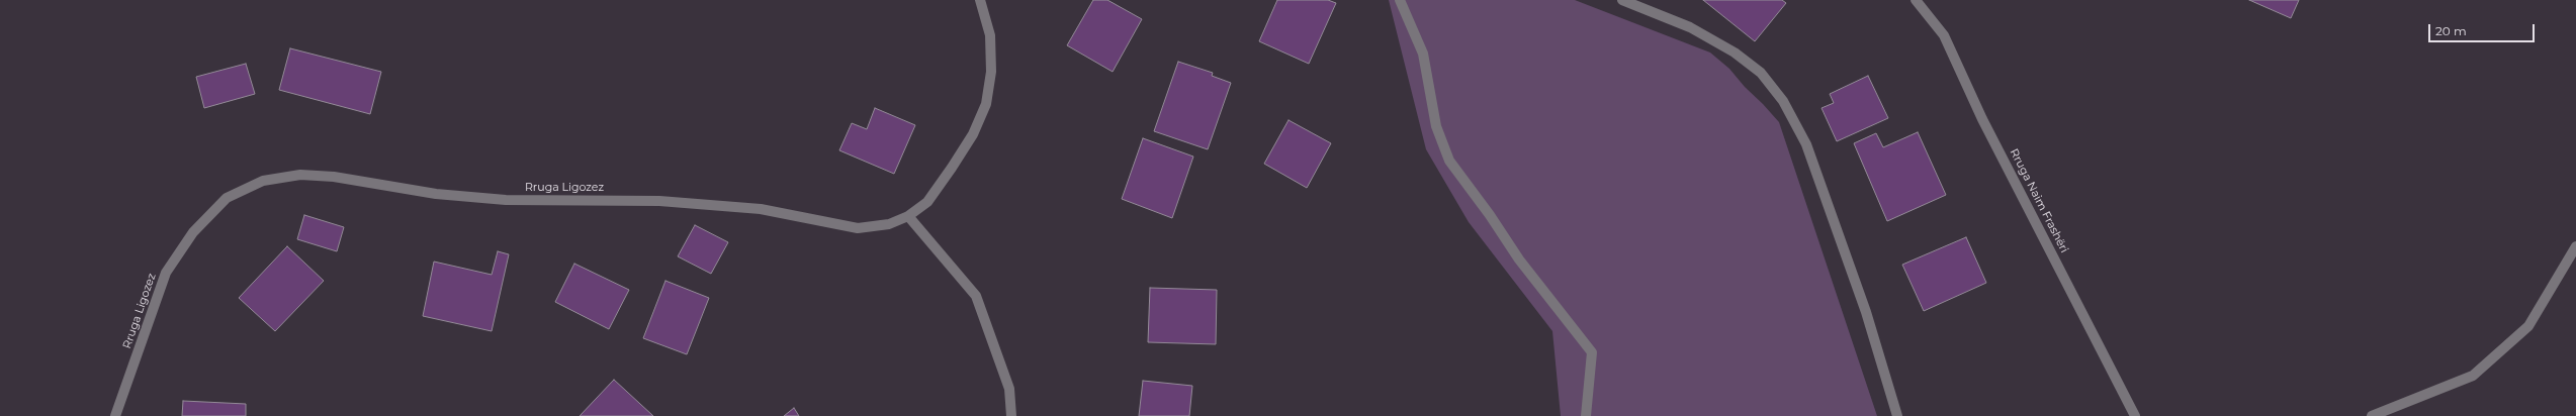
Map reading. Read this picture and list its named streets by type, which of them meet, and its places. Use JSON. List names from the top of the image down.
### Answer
{
  "streets": {
    "street": ["Rruga Ligozez", "Rruga Naim Frashëri"]
  },
  "scale_bar": "20 m"
}
